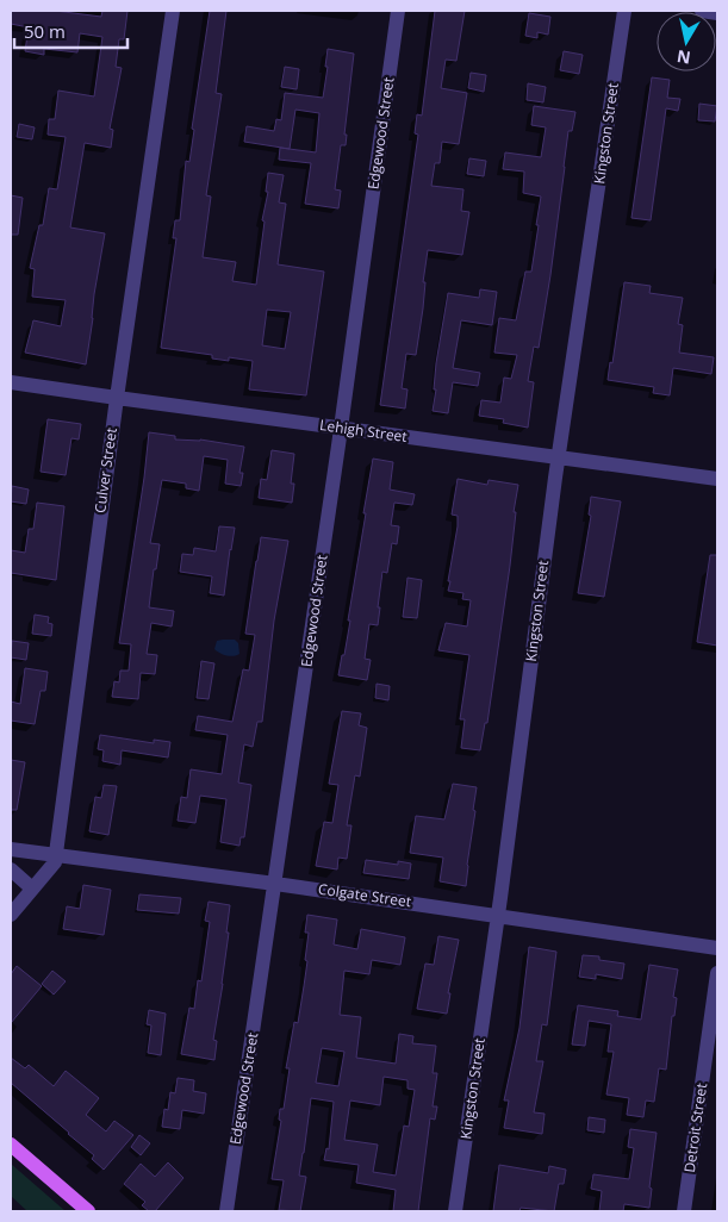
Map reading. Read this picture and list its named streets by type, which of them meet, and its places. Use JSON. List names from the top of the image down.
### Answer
{
  "streets": {
    "street": [
      "Edgewood Street",
      "Kingston Street",
      "Lehigh Street",
      "Culver Street",
      "Colgate Street",
      "Detroit Street"
    ]
  },
  "crossings": [
    ["Edgewood Street", "Lehigh Street"],
    ["Edgewood Street", "Colgate Street"],
    ["Kingston Street", "Lehigh Street"],
    ["Kingston Street", "Colgate Street"],
    ["Lehigh Street", "Culver Street"],
    ["Culver Street", "Colgate Street"]
  ],
  "scale_bar": "50 m",
  "north": "bottom"
}
